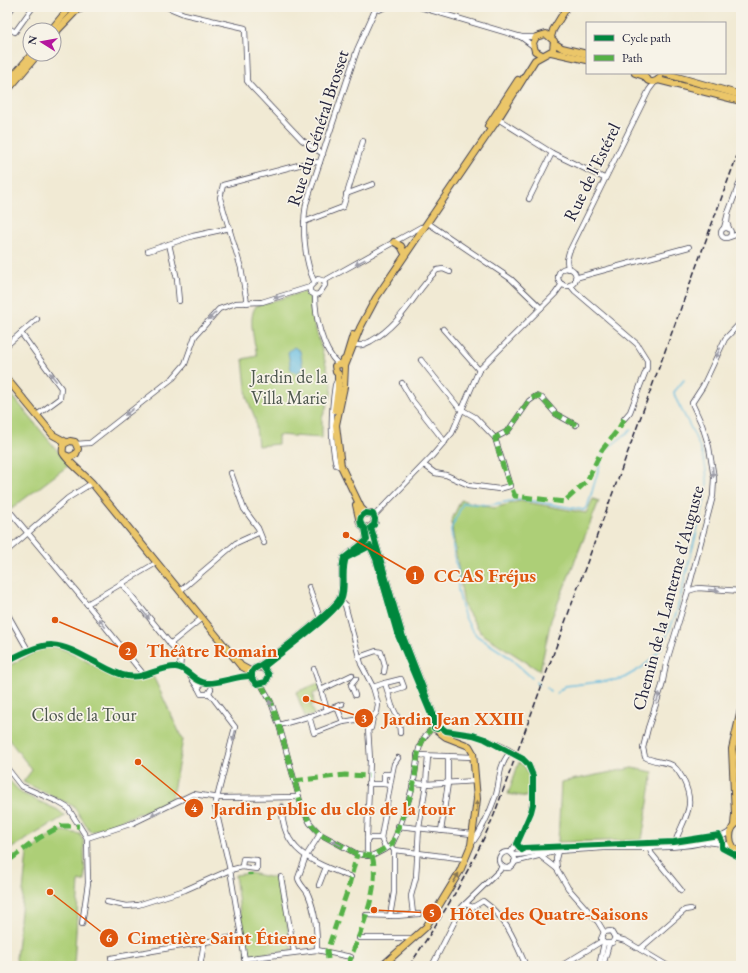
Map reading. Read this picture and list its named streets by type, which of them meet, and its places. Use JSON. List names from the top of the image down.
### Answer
{
  "streets": {
    "street": ["Rue du Général Brosset", "Rue de l'Estérel", "Chemin de la Lanterne d'Auguste"]
  },
  "parks": ["Jardin de la Villa Marie", "Clos de la Tour"],
  "places": [
    "CCAS Fréjus",
    "Théâtre Romain",
    "Jardin Jean XXIII",
    "Jardin public du clos de la tour",
    "Cimetière Saint Étienne",
    "Hôtel des Quatre-Saisons"
  ],
  "legend": ["Cycle path", "Path"],
  "north": "left"
}
